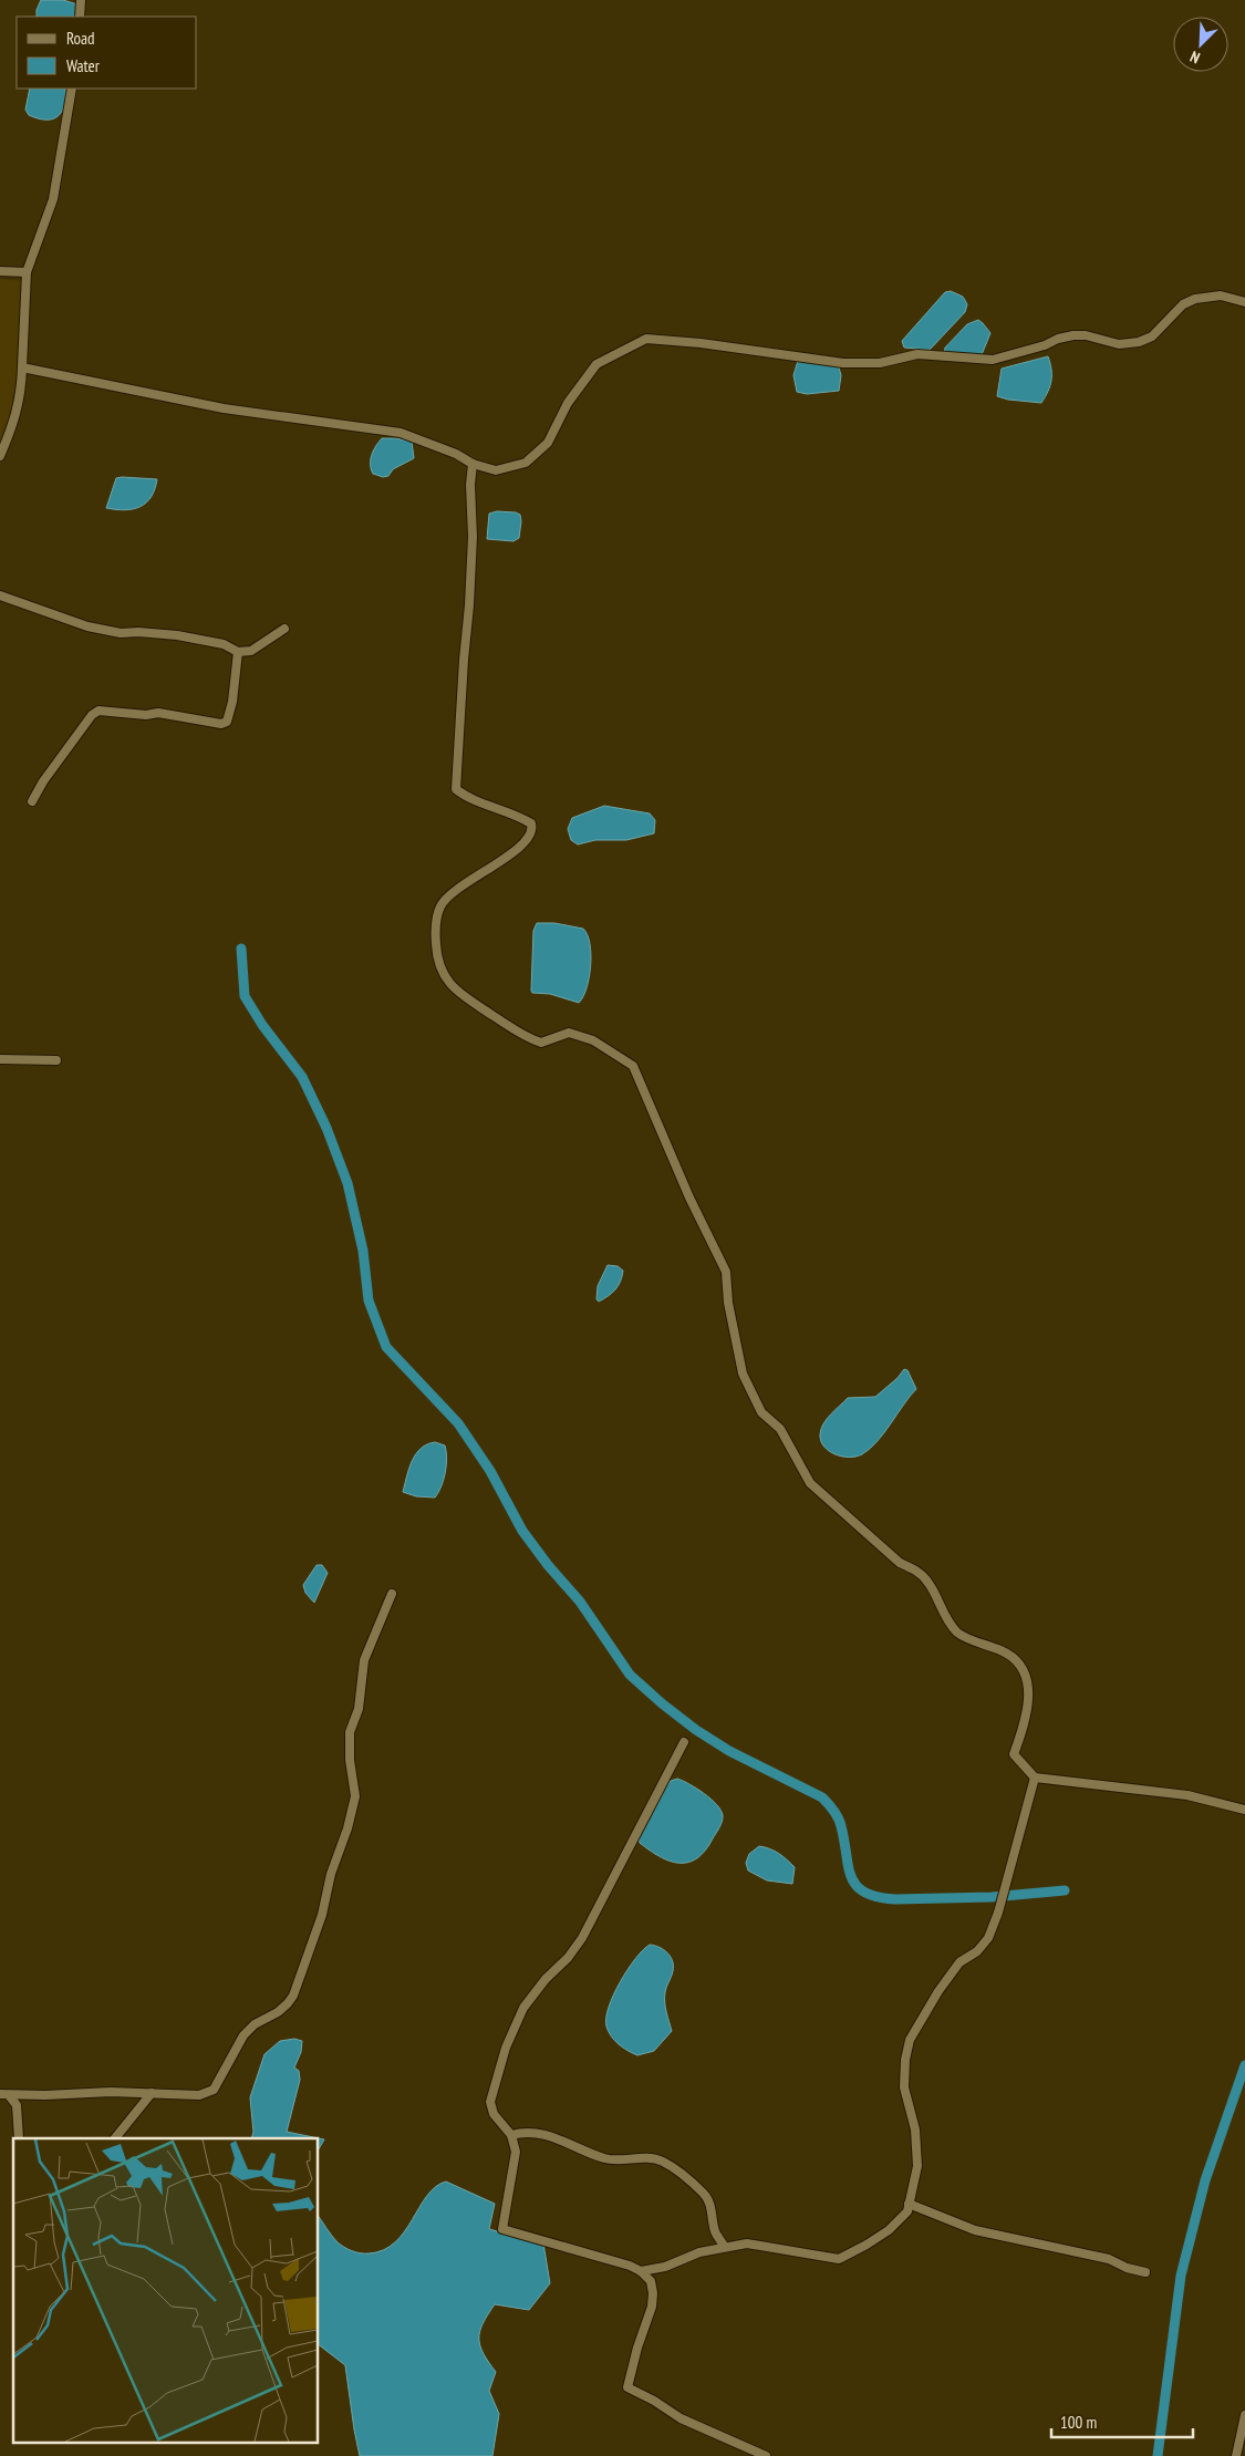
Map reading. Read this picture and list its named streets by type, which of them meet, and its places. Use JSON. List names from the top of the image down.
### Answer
{
  "legend": ["Road", "Water"],
  "scale_bar": "100 m",
  "north": "bottom left"
}
